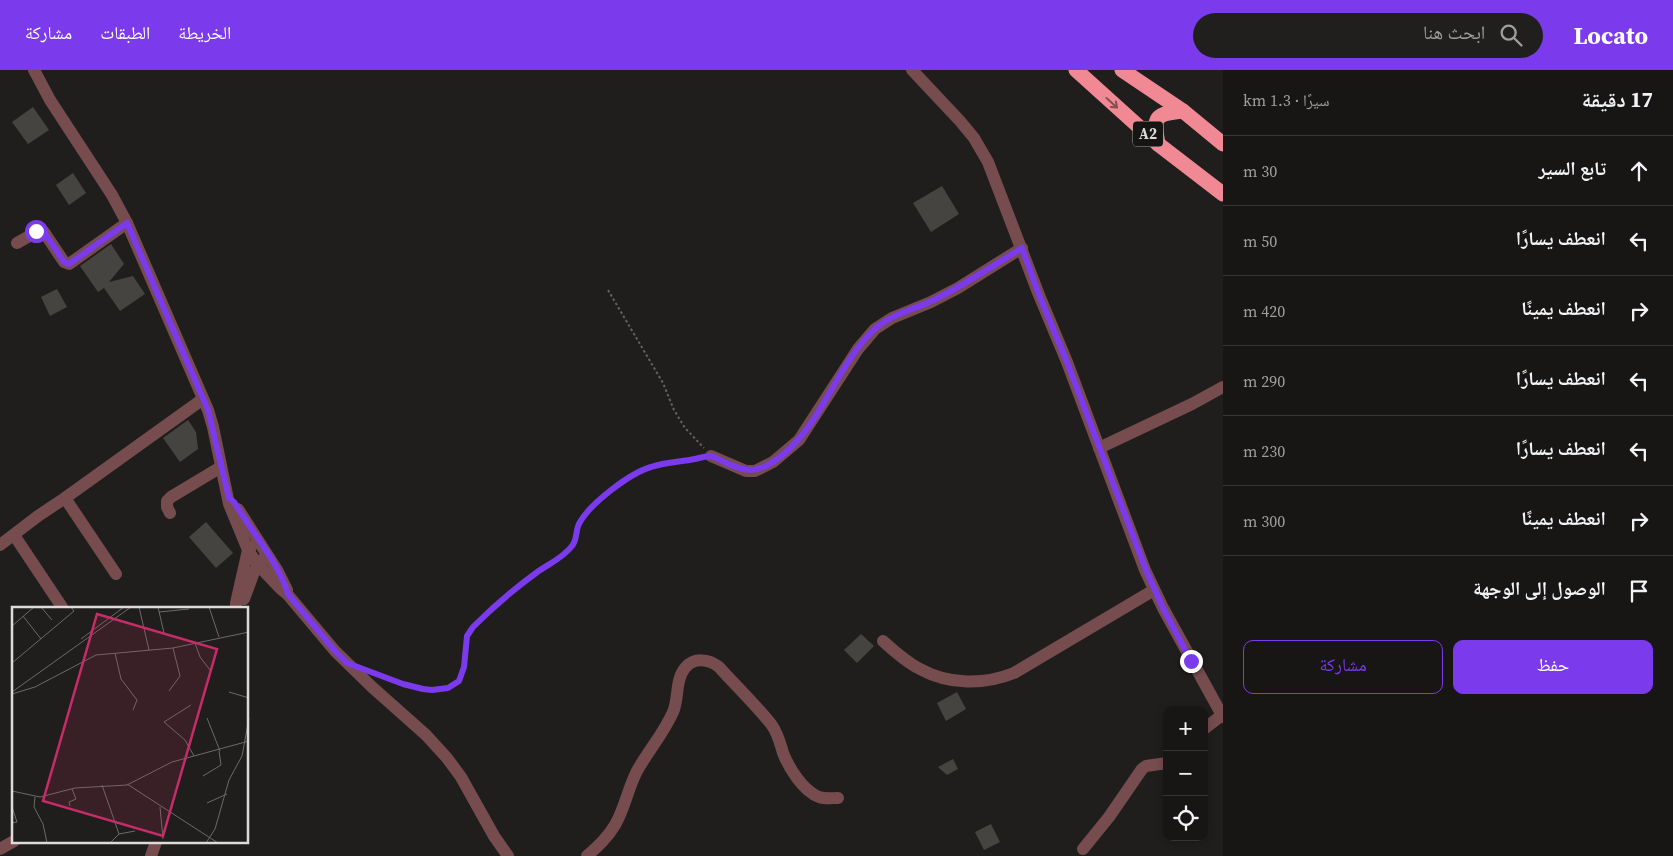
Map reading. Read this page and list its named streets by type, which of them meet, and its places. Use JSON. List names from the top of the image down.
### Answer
{
  "streets": {
    "highway": ["A2"]
  },
  "page": {
    "header": "Locato",
    "search": "ابحث هنا",
    "nav": ["الخريطة", "الطبقات", "مشاركة"],
    "heading": ["17 دقيقة", "سيرًا · 1.3 km"],
    "list": [
      ["تابع السير", "30 m"],
      ["انعطف يسارًا", "50 m"],
      ["انعطف يمينًا", "420 m"],
      ["انعطف يسارًا", "290 m"],
      ["انعطف يسارًا", "230 m"],
      ["انعطف يمينًا", "300 m"],
      "الوصول إلى الوجهة"
    ],
    "buttons": ["حفظ", "مشاركة"],
    "map_buttons": ["+", "−"]
  }
}
